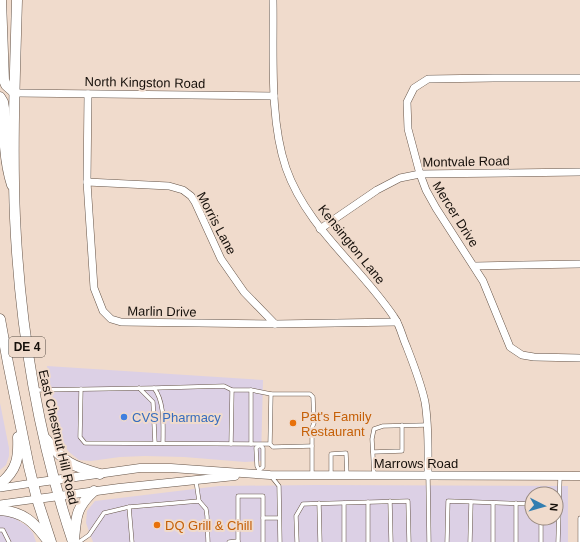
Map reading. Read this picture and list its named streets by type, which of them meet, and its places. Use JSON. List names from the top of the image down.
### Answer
{
  "streets": {
    "main road": ["DE 4", "East Chestnut Hill Road"],
    "street": [
      "North Kingston Road",
      "Montvale Road",
      "Mercer Drive",
      "Morris Lane",
      "Kensington Lane",
      "Marlin Drive",
      "Marrows Road"
    ]
  },
  "crossings": [
    ["North Kingston Road", "Kensington Lane"],
    ["North Kingston Road", "Marlin Drive"],
    ["North Kingston Road", "East Chestnut Hill Road"],
    ["Montvale Road", "Mercer Drive"],
    ["Montvale Road", "Kensington Lane"],
    ["Morris Lane", "Marlin Drive"],
    ["Kensington Lane", "Marlin Drive"],
    ["Kensington Lane", "Marrows Road"],
    ["DE 4", "Marrows Road"],
    ["East Chestnut Hill Road", "Marrows Road"]
  ],
  "places": ["CVS Pharmacy", "Pat's Family Restaurant", "DQ Grill & Chill"],
  "north": "right"
}
